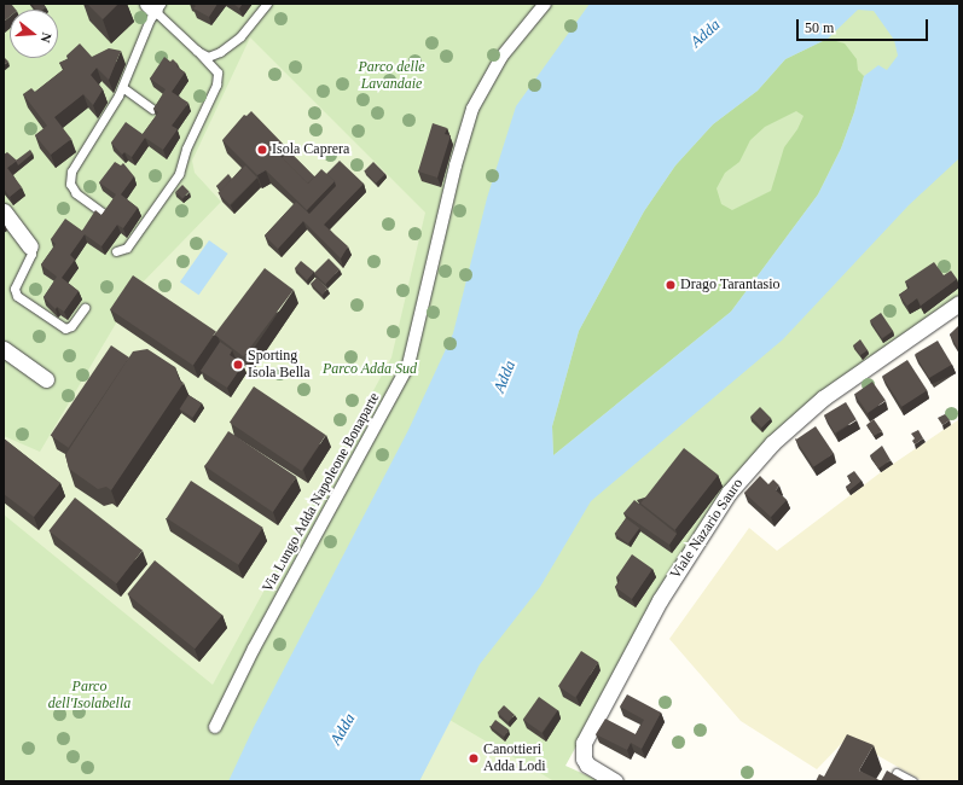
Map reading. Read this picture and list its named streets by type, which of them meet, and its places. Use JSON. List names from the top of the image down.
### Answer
{
  "streets": {
    "street": ["Via Lungo Adda Napoleone Bonaparte", "Viale Nazario Sauro"]
  },
  "water": ["Adda"],
  "parks": ["Parco delle Lavandaie", "Parco Adda Sud", "Parco dell'Isolabella"],
  "places": [
    "Isola Caprera",
    "Drago Tarantasio",
    "Sporting Isola Bella",
    "Canottieri Adda Lodi"
  ],
  "scale_bar": "50 m",
  "north": "right"
}
